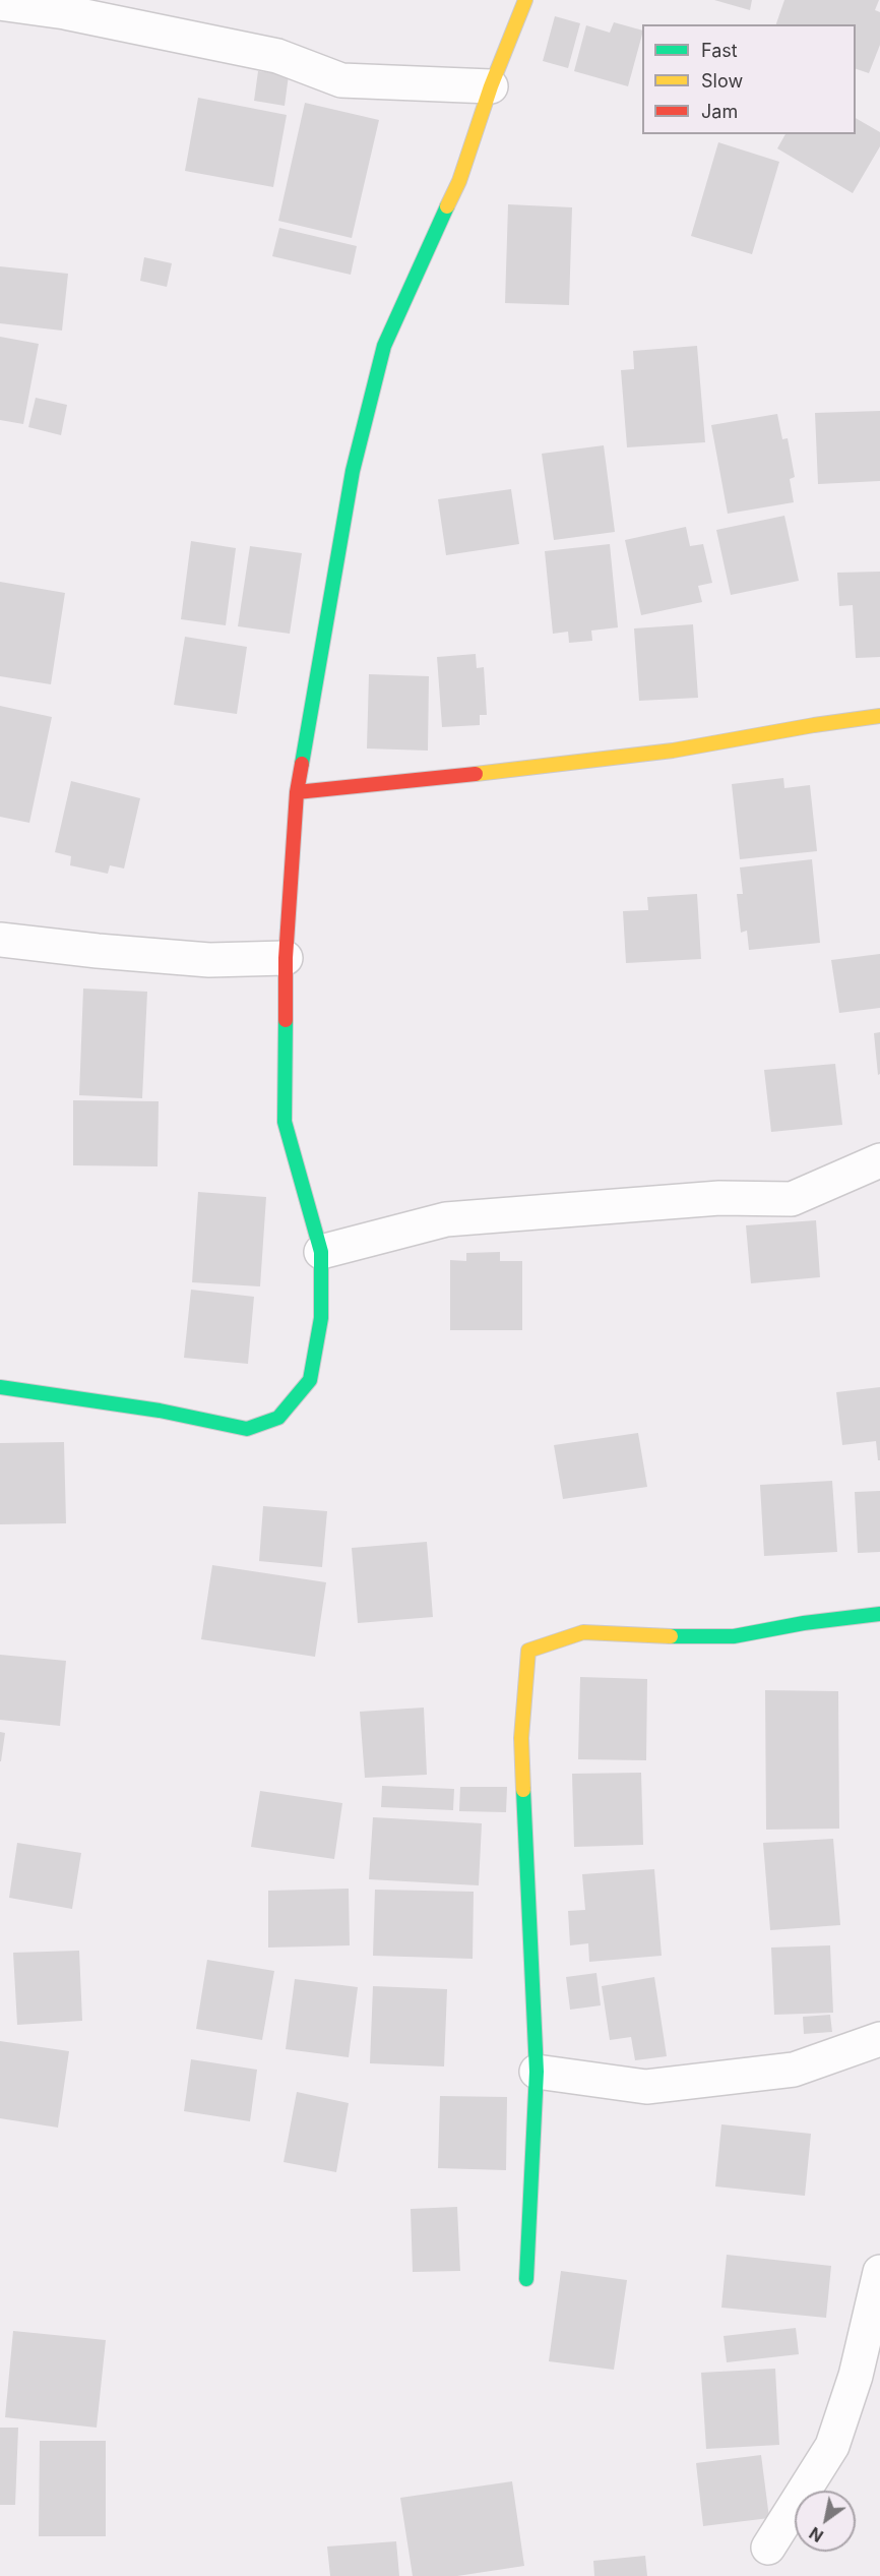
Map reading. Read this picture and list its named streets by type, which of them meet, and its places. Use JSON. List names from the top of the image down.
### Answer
{
  "legend": ["Fast", "Slow", "Jam"],
  "north": "bottom left"
}
